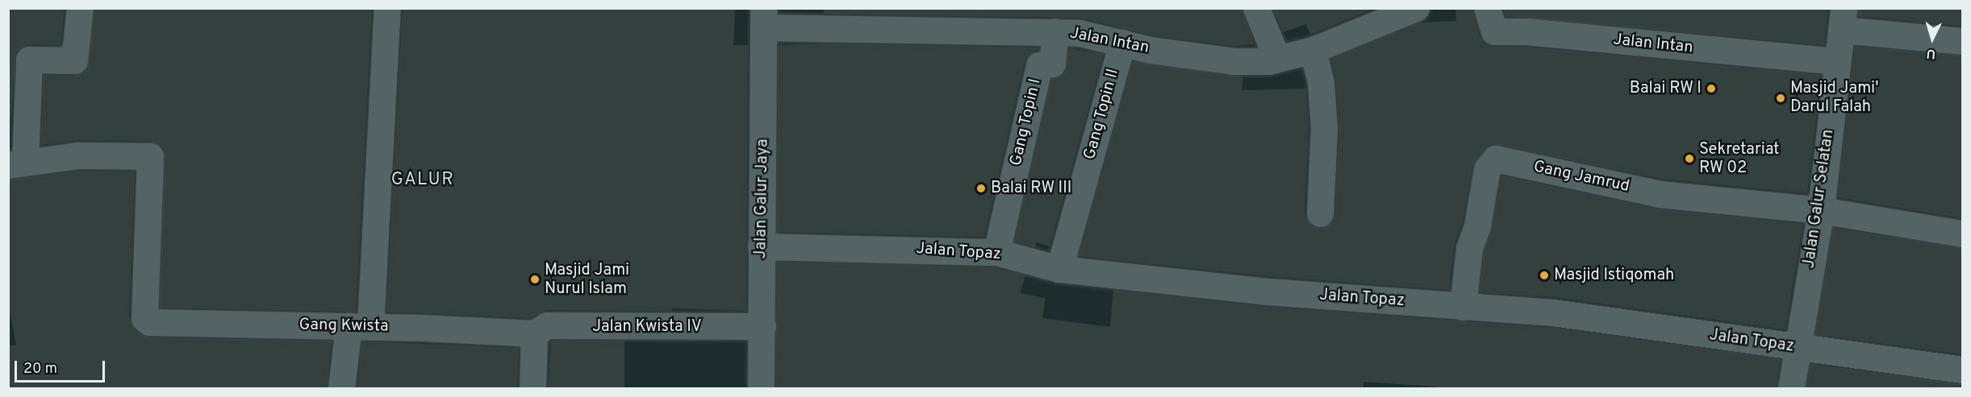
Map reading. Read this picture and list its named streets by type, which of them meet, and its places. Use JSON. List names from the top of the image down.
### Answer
{
  "streets": {
    "street": [
      "Jalan Intan",
      "Gang Topin II",
      "Gang Topin I",
      "Gang Jamrud",
      "Jalan Galur Jaya",
      "Jalan Galur Selatan",
      "Jalan Topaz",
      "Gang Kwista",
      "Jalan Kwista IV"
    ]
  },
  "crossings": [
    ["Jalan Intan", "Gang Topin II"],
    ["Jalan Intan", "Gang Topin I"],
    ["Jalan Intan", "Jalan Galur Jaya"],
    ["Jalan Intan", "Jalan Galur Selatan"],
    ["Gang Topin II", "Jalan Topaz"],
    ["Gang Topin I", "Jalan Topaz"],
    ["Gang Jamrud", "Jalan Galur Selatan"],
    ["Gang Jamrud", "Jalan Topaz"],
    ["Jalan Galur Jaya", "Jalan Topaz"],
    ["Jalan Galur Jaya", "Jalan Kwista IV"],
    ["Jalan Galur Selatan", "Jalan Topaz"],
    ["Gang Kwista", "Jalan Kwista IV"]
  ],
  "districts": ["GALUR"],
  "places": [
    "Balai RW I",
    "Masjid Jami' Darul Falah",
    "Sekretariat RW 02",
    "Balai RW III",
    "Masjid Istiqomah",
    "Masjid Jami Nurul Islam"
  ],
  "scale_bar": "20 m",
  "north": "bottom"
}
